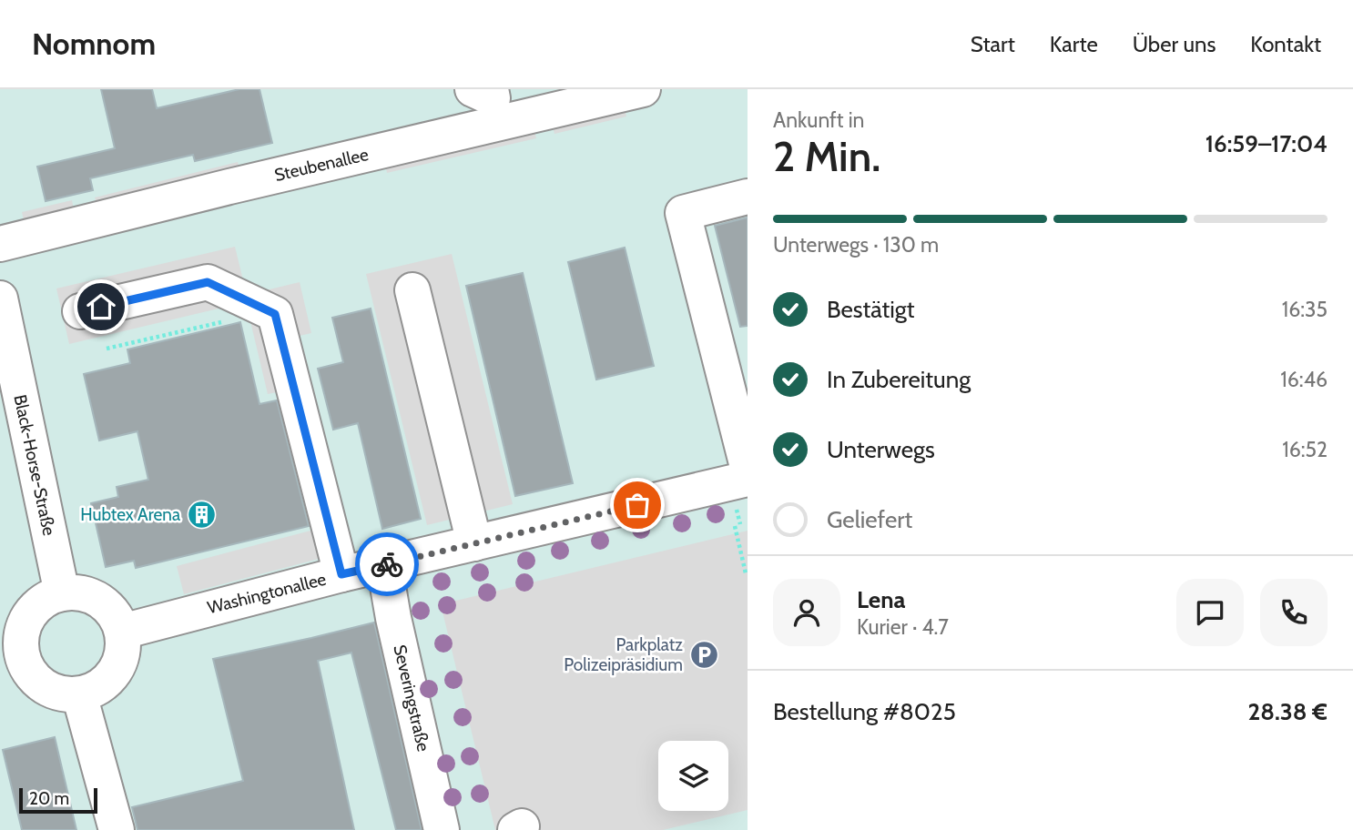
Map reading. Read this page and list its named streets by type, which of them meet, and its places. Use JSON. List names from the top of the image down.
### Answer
{
  "streets": {
    "street": [
      "Steubenallee",
      "Black-Horse-Straße",
      "Washingtonallee",
      "Severingstraße"
    ]
  },
  "crossings": [
    ["Black-Horse-Straße", "Washingtonallee"],
    ["Washingtonallee", "Severingstraße"]
  ],
  "places": {
    "building": ["Hubtex Arena"],
    "parking": ["Parkplatz Polizeipräsidium"]
  },
  "scale_bar": "20 m",
  "page": {
    "header": "Nomnom",
    "nav": [
      "Start",
      "Karte",
      "Über uns",
      "Kontakt"
    ],
    "heading": ["2 Min.", "Ankunft in", "16:59–17:04"],
    "panel": [
      "Lena",
      "Kurier · 4.7",
      "Bestellung #8025",
      "28.38 €"
    ],
    "bar": "Unterwegs · 130 m",
    "list": [
      ["Bestätigt", "16:35"],
      ["In Zubereitung", "16:46"],
      ["Unterwegs", "16:52"],
      "Geliefert"
    ],
    "scale": "20 m"
  }
}
